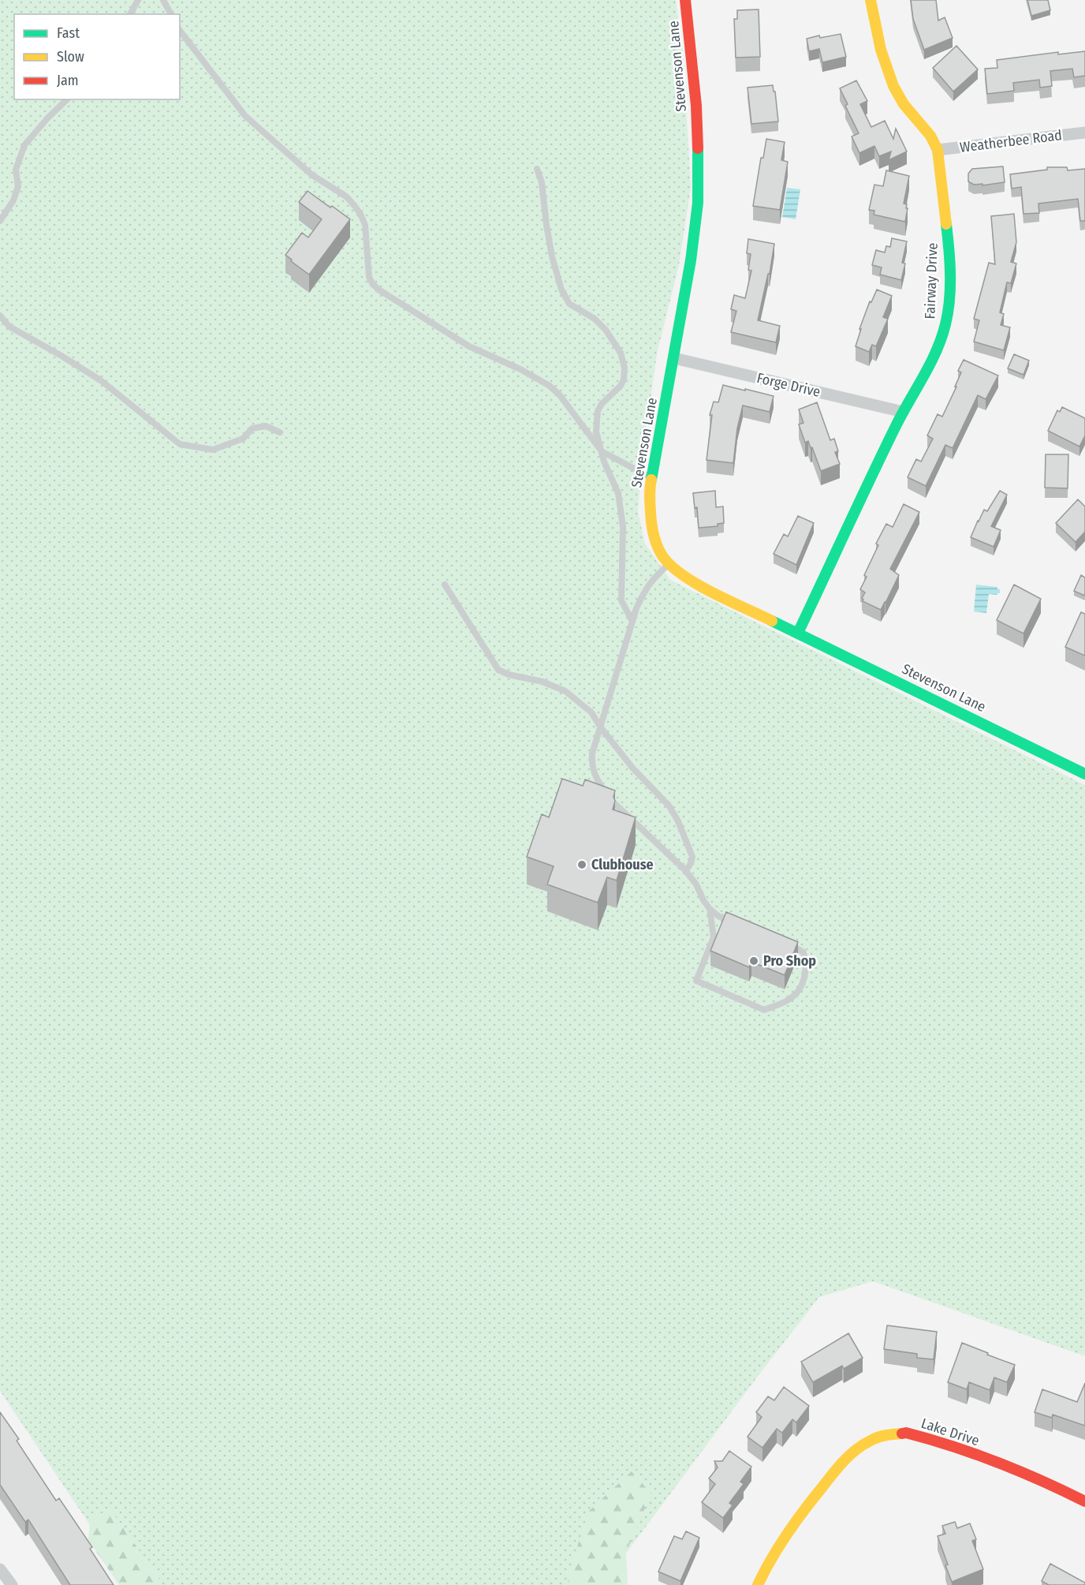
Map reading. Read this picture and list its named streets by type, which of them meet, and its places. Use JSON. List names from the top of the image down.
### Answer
{
  "streets": {
    "street": [
      "Stevenson Lane",
      "Weatherbee Road",
      "Fairway Drive",
      "Forge Drive",
      "Lake Drive"
    ]
  },
  "crossings": [
    ["Stevenson Lane", "Fairway Drive"],
    ["Stevenson Lane", "Forge Drive"],
    ["Weatherbee Road", "Fairway Drive"],
    ["Fairway Drive", "Forge Drive"]
  ],
  "places": ["Clubhouse", "Pro Shop"],
  "legend": ["Fast", "Slow", "Jam"]
}
